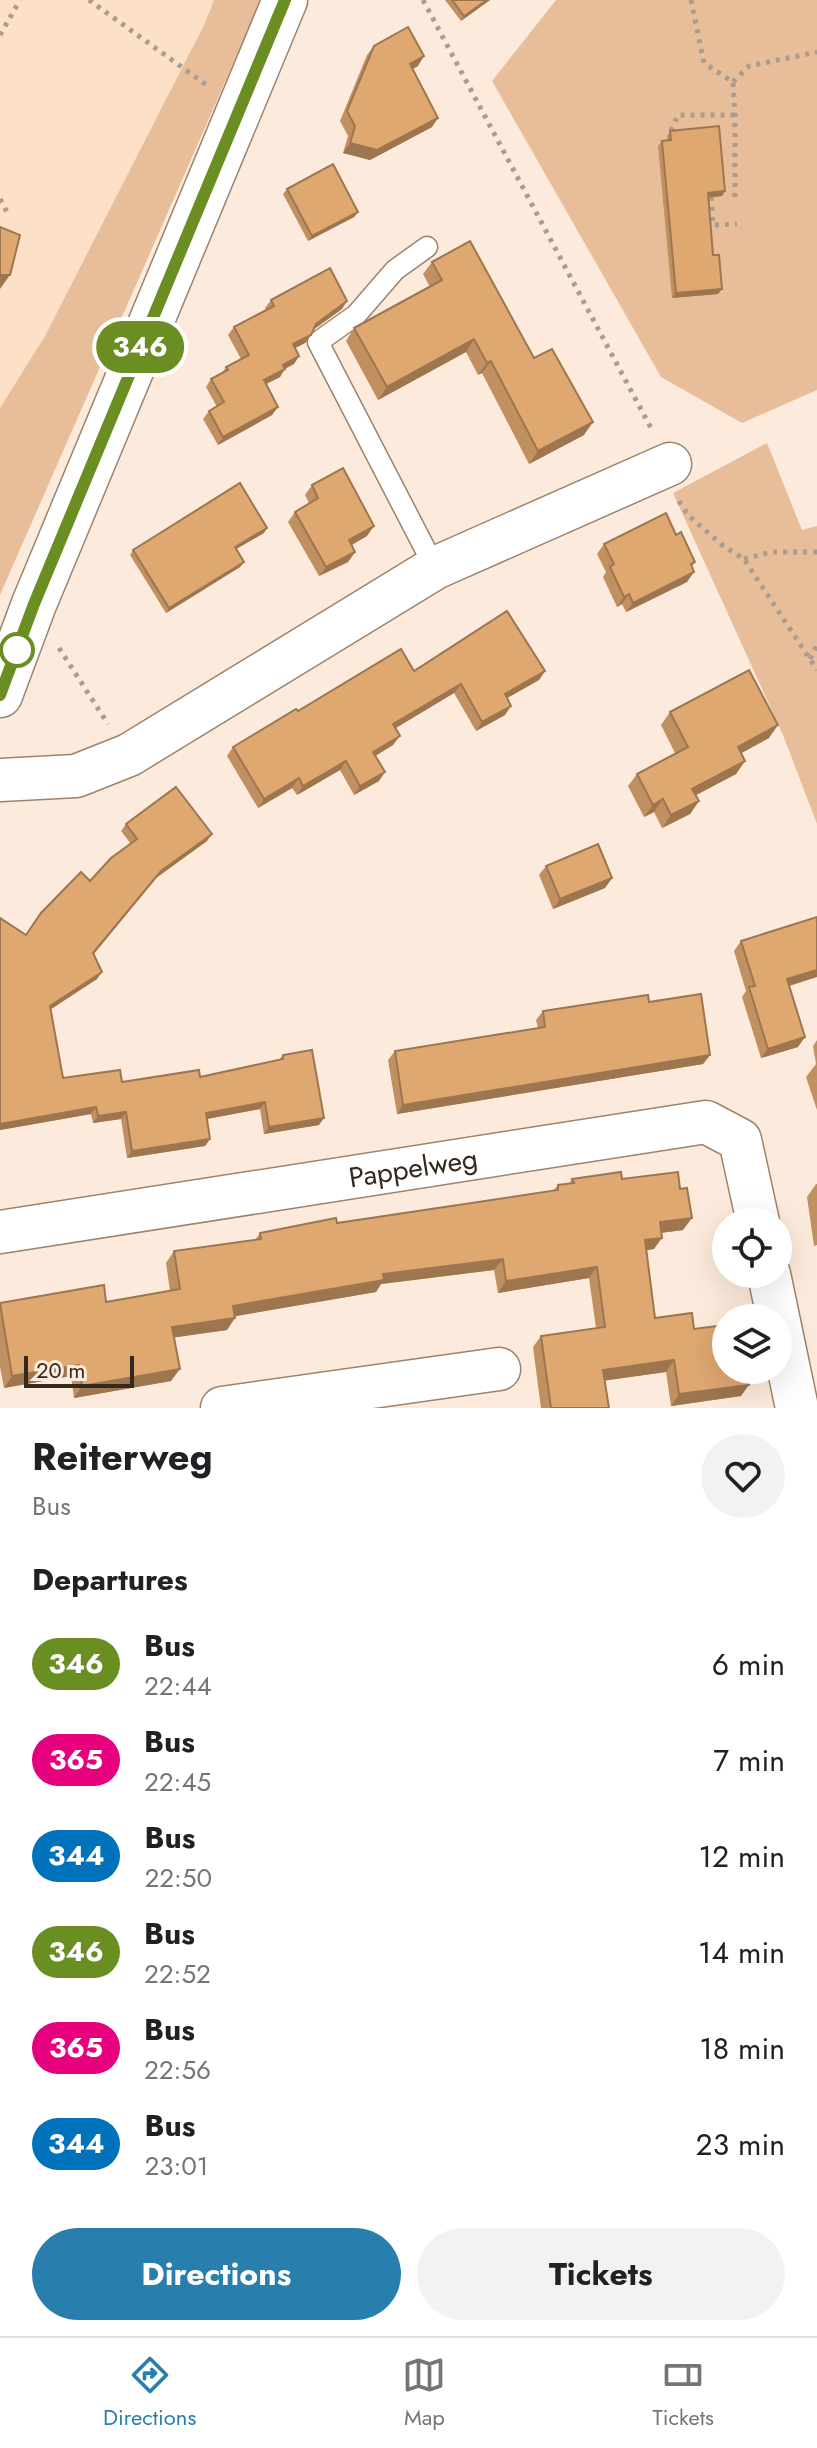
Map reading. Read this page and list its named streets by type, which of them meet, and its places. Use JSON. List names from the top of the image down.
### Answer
{
  "streets": {
    "street": ["Pappelweg"]
  },
  "lines": ["bus line 346"],
  "scale_bar": "20 m",
  "page": {
    "on_map": "346",
    "scale": "20 m",
    "heading": [
      ["Reiterweg", "Bus"],
      "Departures"
    ],
    "list": [
      {
        "mark": "346",
        "name": "Bus",
        "note": "22:44",
        "value": "6 min"
      },
      {
        "mark": "365",
        "name": "Bus",
        "note": "22:45",
        "value": "7 min"
      },
      {
        "mark": "344",
        "name": "Bus",
        "note": "22:50",
        "value": "12 min"
      },
      {
        "mark": "346",
        "name": "Bus",
        "note": "22:52",
        "value": "14 min"
      },
      {
        "mark": "365",
        "name": "Bus",
        "note": "22:56",
        "value": "18 min"
      },
      {
        "mark": "344",
        "name": "Bus",
        "note": "23:01",
        "value": "23 min"
      }
    ],
    "buttons": ["Directions", "Tickets"],
    "tabs": ["Directions", "Map", "Tickets"]
  }
}
